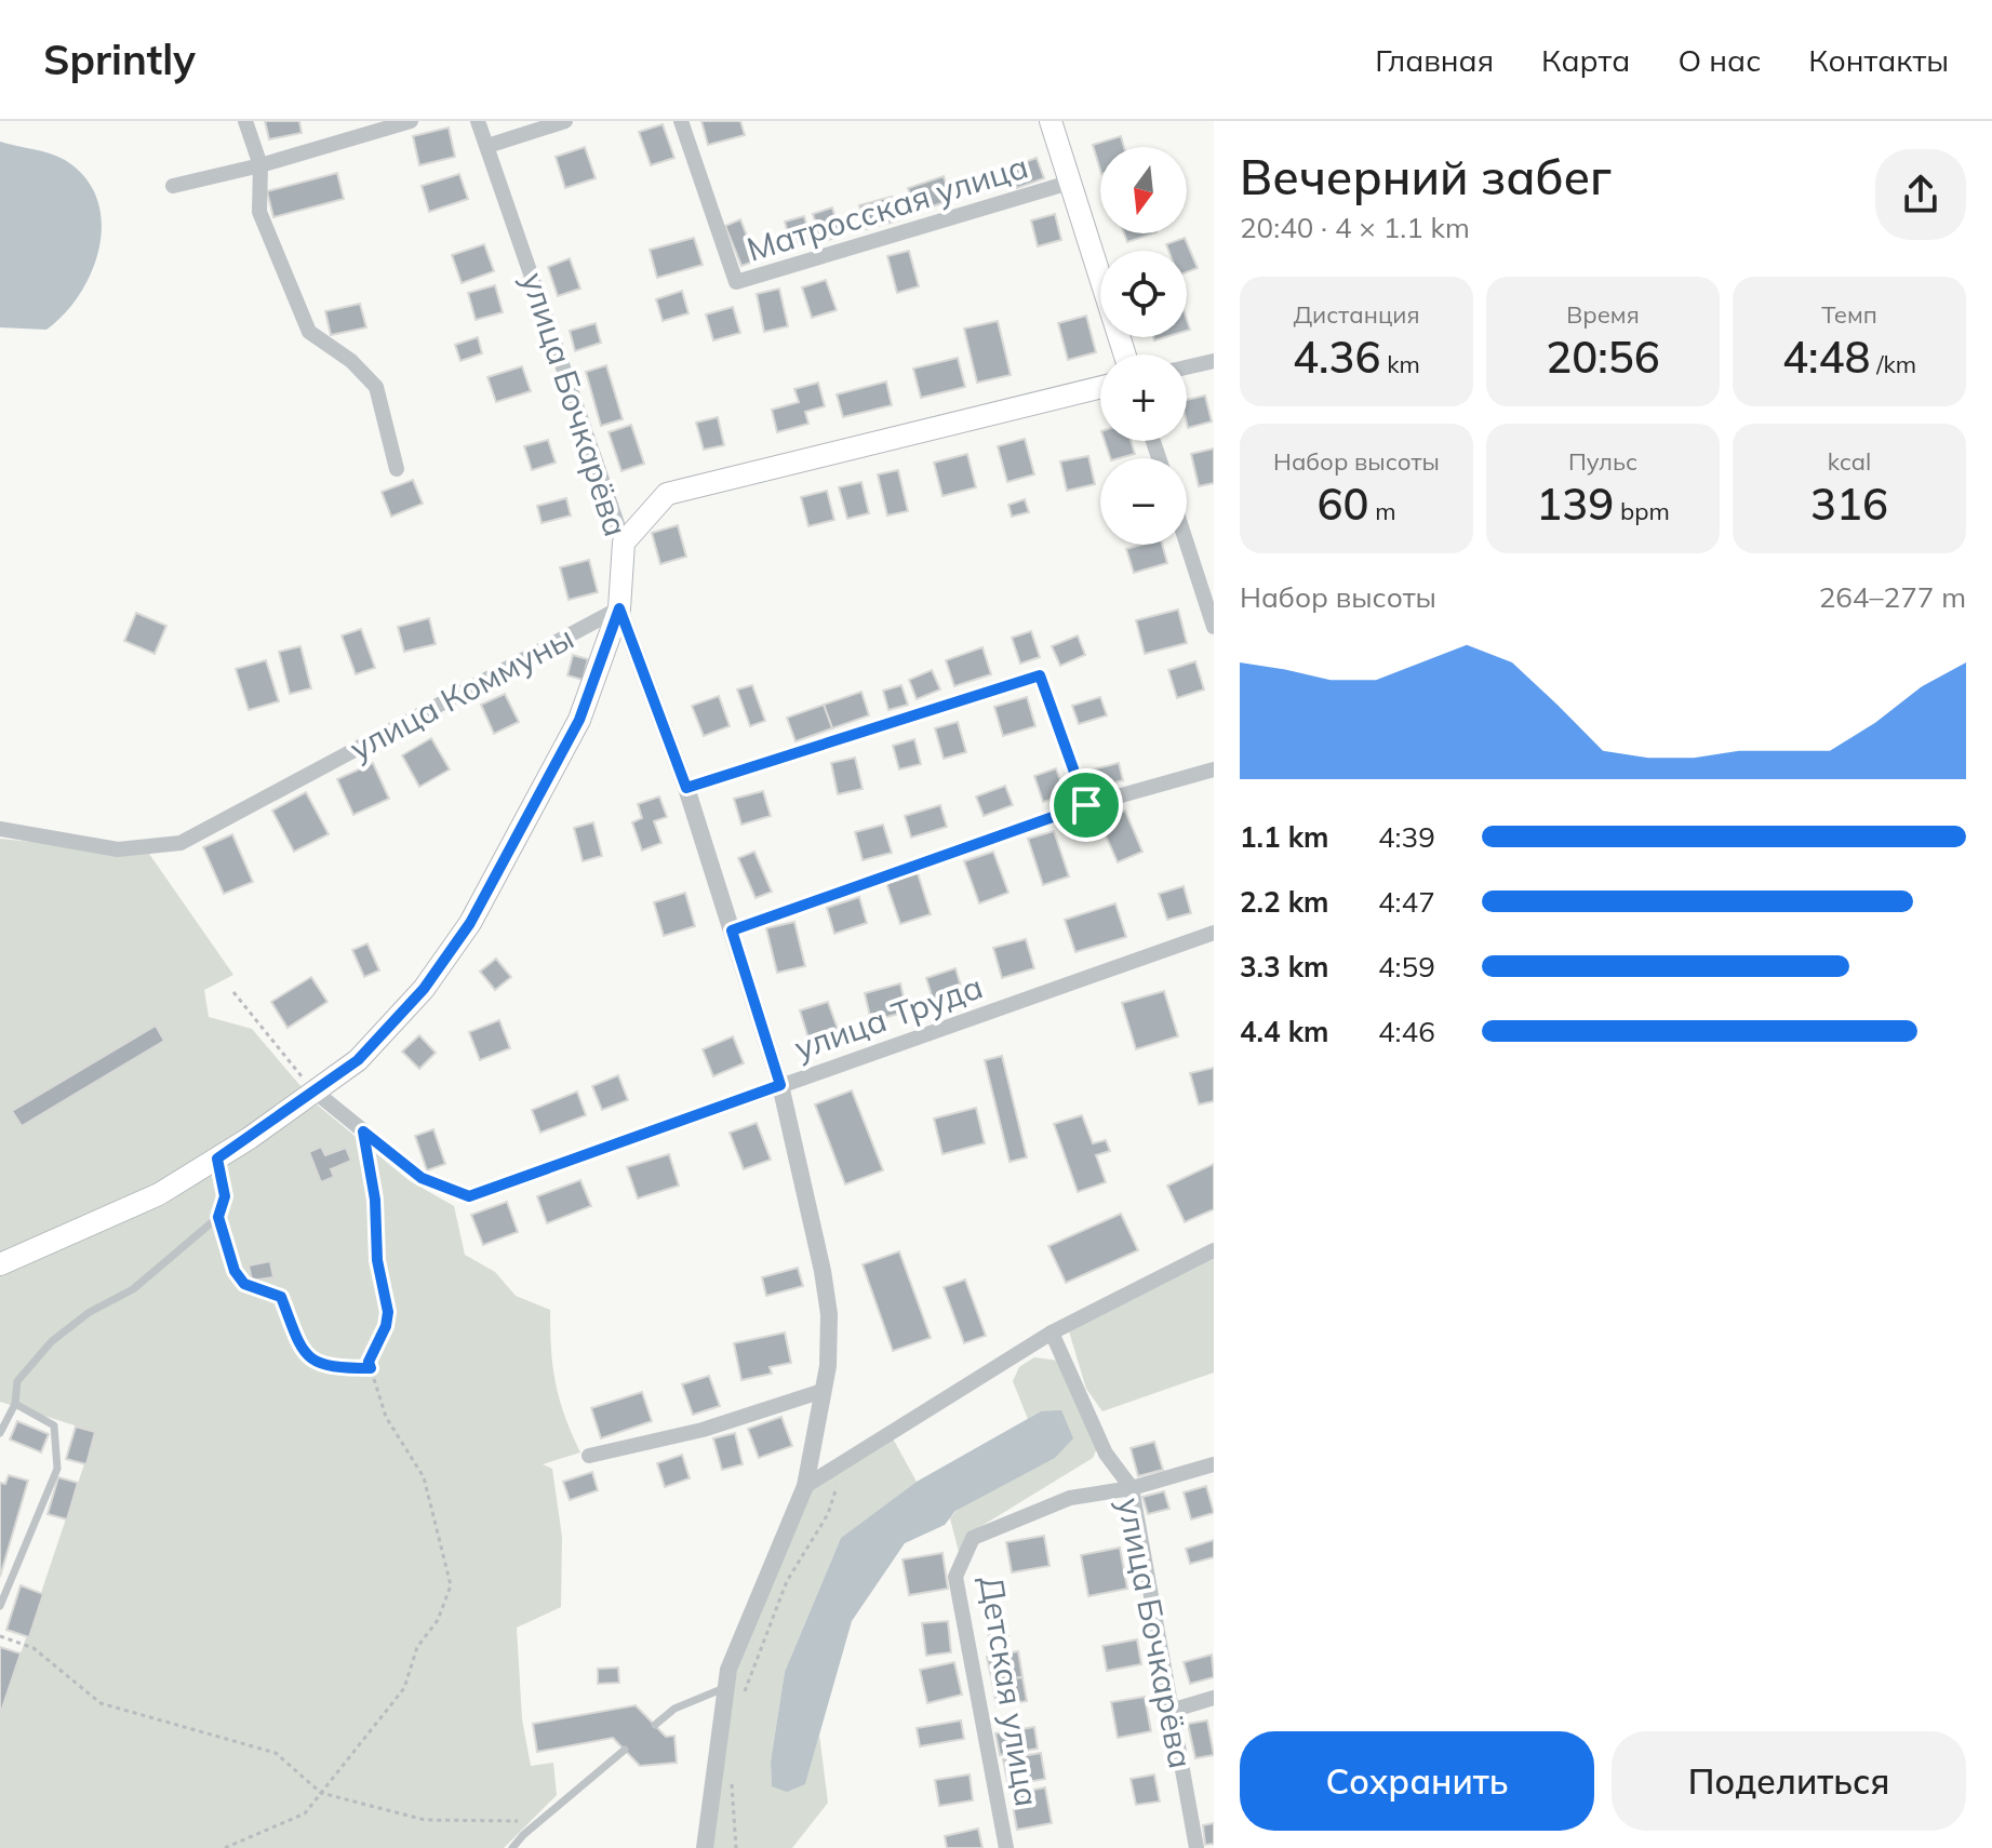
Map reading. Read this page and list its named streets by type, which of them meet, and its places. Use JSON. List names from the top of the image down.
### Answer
{
  "streets": {
    "main road": ["улица Бочкарёва", "улица Коммуны"],
    "street": ["Матросская улица", "улица Труда", "Детская улица"]
  },
  "crossings": [
    ["улица Бочкарёва", "улица Коммуны"],
    ["улица Бочкарёва", "улица Труда"],
    ["улица Бочкарёва", "Детская улица"],
    ["улица Коммуны", "улица Труда"]
  ],
  "north": "bottom",
  "page": {
    "header": "Sprintly",
    "nav": [
      "Главная",
      "Карта",
      "О нас",
      "Контакты"
    ],
    "heading": ["Вечерний забег", "20:40 · 4 × 1.1 km"],
    "map_buttons": ["+", "−"],
    "stats": [
      ["Дистанция", "4.36 km"],
      ["Время", "20:56"],
      ["Темп", "4:48 /km"],
      ["Набор высоты", "60 m"],
      ["Пульс", "139 bpm"],
      ["kcal", "316"]
    ],
    "chart": ["Набор высоты", "264–277 m"],
    "list": [
      {
        "name": "1.1 km",
        "note": "4:39"
      },
      {
        "name": "2.2 km",
        "note": "4:47"
      },
      {
        "name": "3.3 km",
        "note": "4:59"
      },
      {
        "name": "4.4 km",
        "note": "4:46"
      }
    ],
    "buttons": ["Сохранить", "Поделиться"]
  }
}
